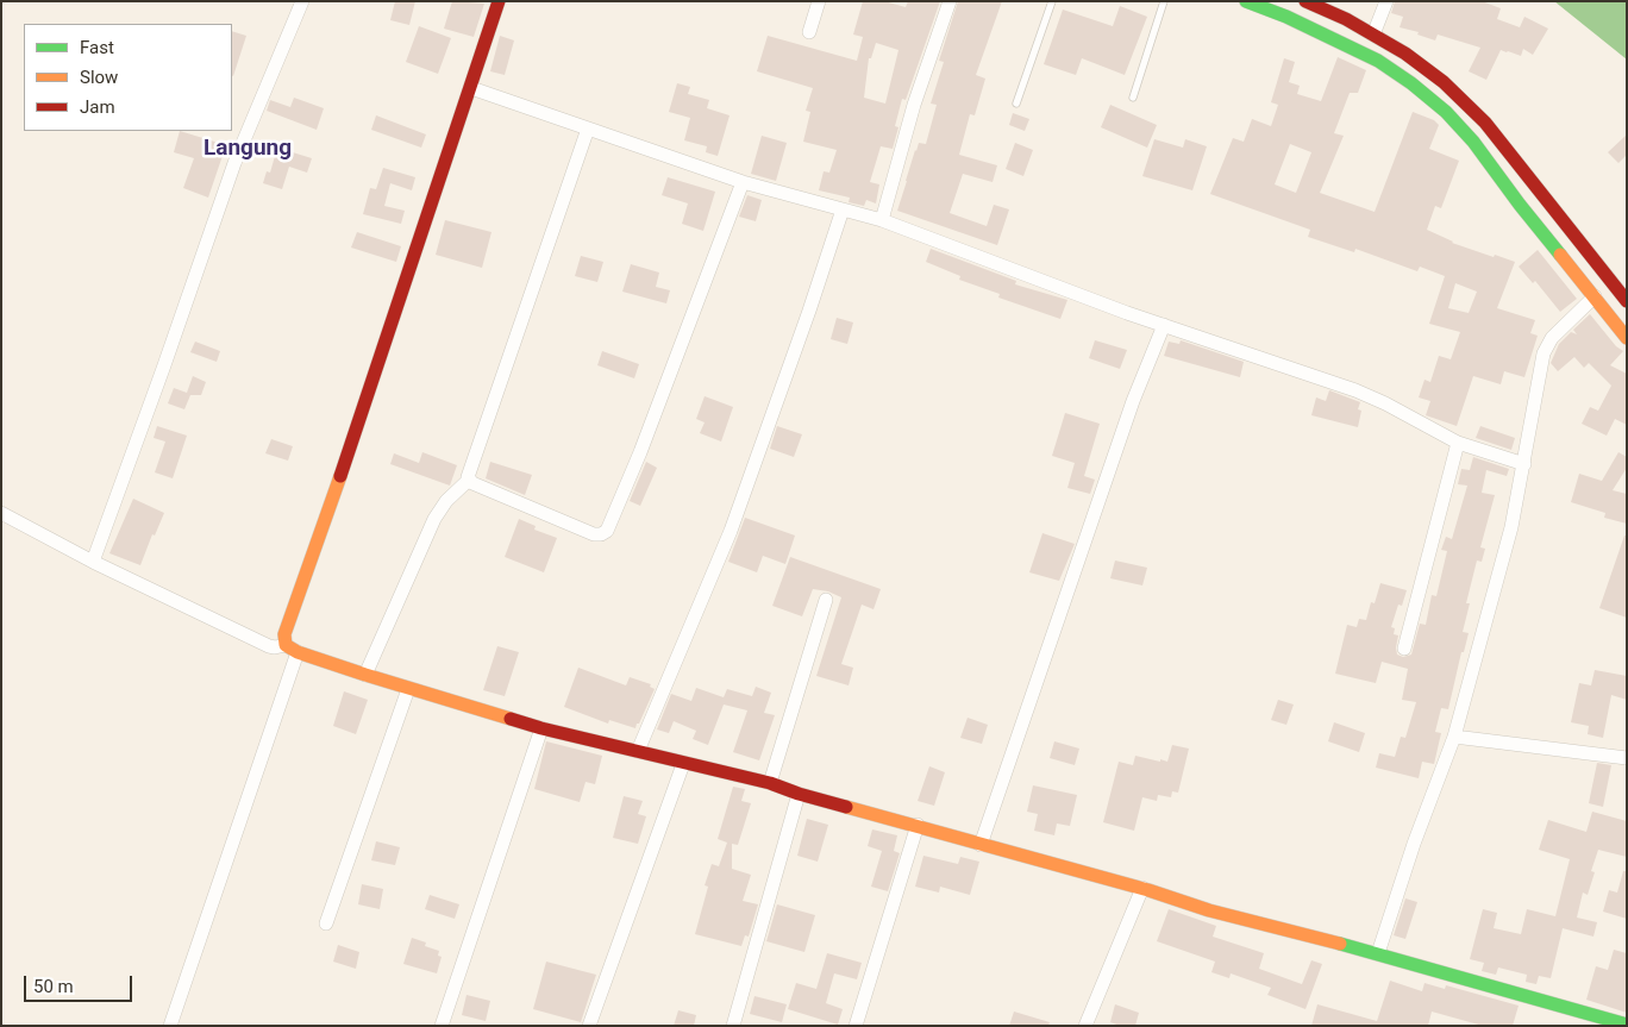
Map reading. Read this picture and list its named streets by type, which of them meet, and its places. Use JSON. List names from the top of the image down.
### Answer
{
  "districts": ["Langung"],
  "legend": ["Fast", "Slow", "Jam"],
  "scale_bar": "50 m"
}
